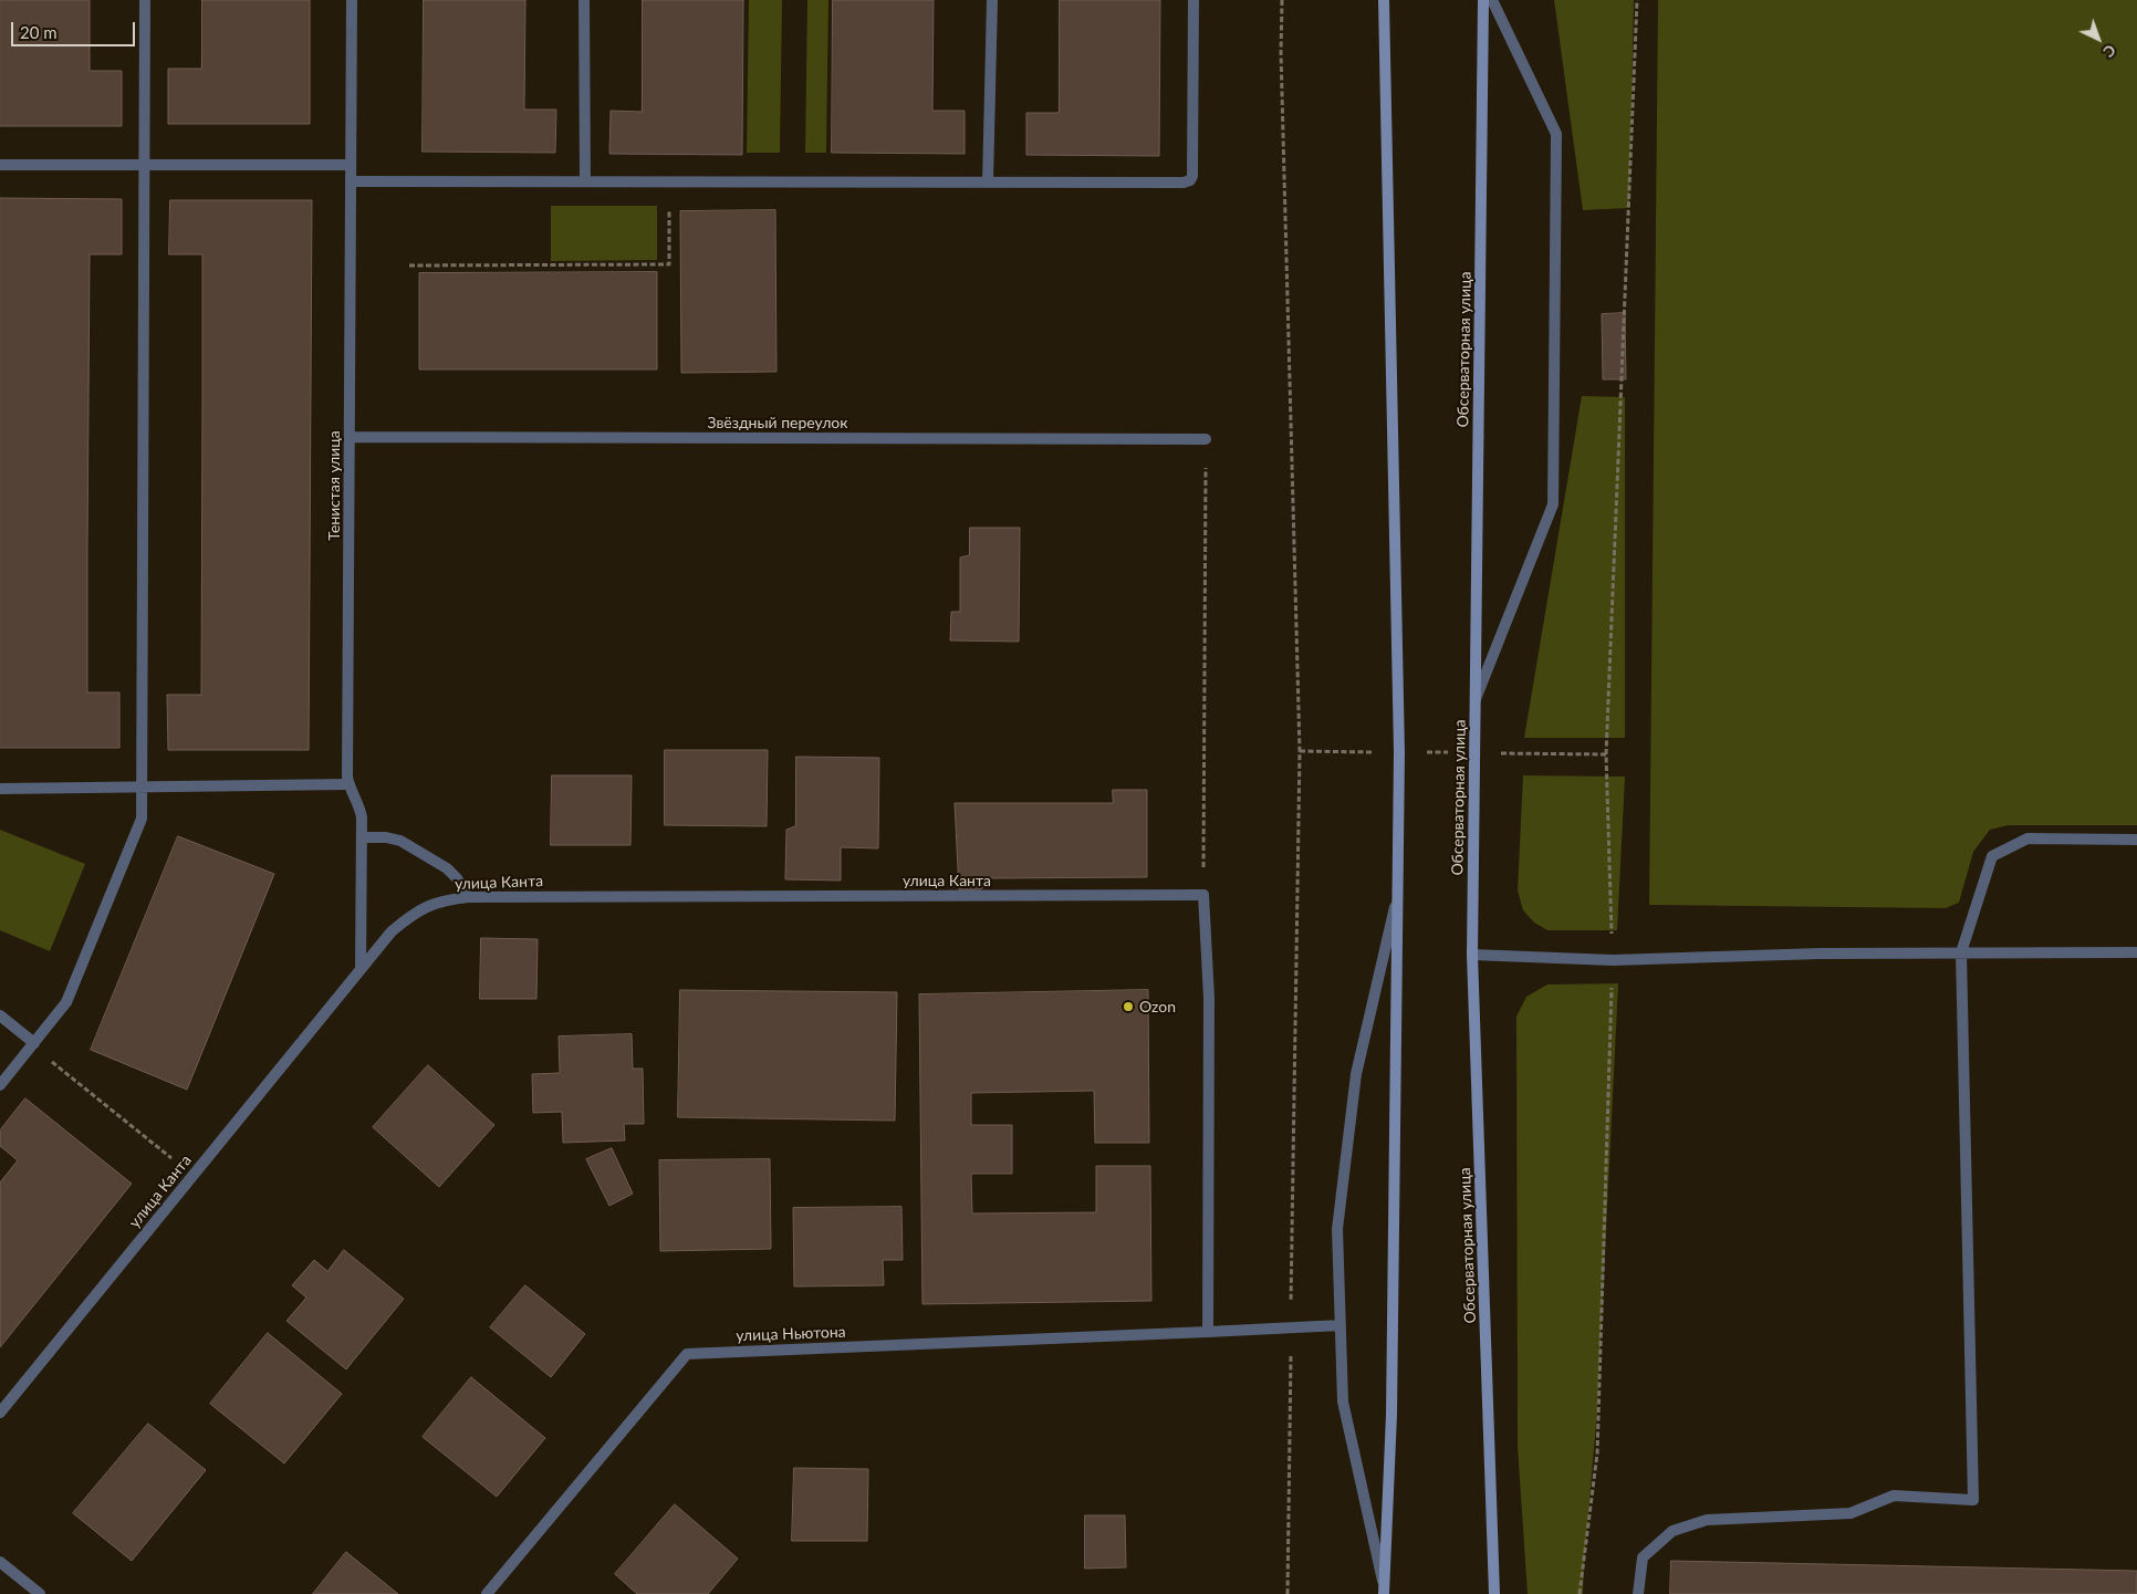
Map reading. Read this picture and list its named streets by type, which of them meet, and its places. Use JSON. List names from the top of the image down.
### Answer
{
  "streets": {
    "main road": ["Обсерваторная улица"],
    "street": [
      "Звёздный переулок",
      "Тенистая улица",
      "улица Канта",
      "улица Ньютона"
    ]
  },
  "crossings": [
    ["Звёздный переулок", "Тенистая улица"],
    ["Тенистая улица", "улица Канта"]
  ],
  "places": ["Ozon"],
  "scale_bar": "20 m",
  "north": "bottom right"
}
